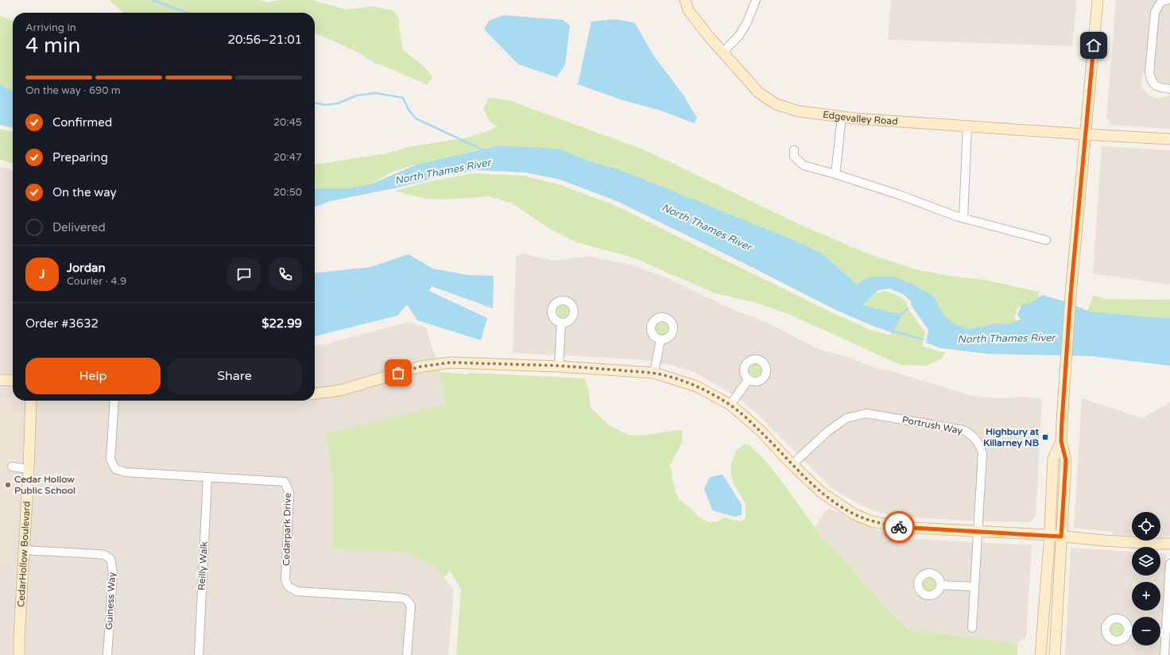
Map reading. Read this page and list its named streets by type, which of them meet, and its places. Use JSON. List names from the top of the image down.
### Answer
{
  "streets": {
    "street": [
      "Edgevalley Road",
      "Portrush Way",
      "Cedarpark Drive",
      "CedarHollow Boulevard",
      "Reilly Walk",
      "Guiness Way"
    ]
  },
  "crossings": [
    ["Cedarpark Drive", "Reilly Walk"],
    ["CedarHollow Boulevard", "Guiness Way"]
  ],
  "water": ["North Thames River"],
  "places": {
    "transit": ["Highbury at Killarney NB"],
    "other": ["Cedar Hollow Public School"]
  },
  "page": {
    "heading": ["4 min", "Arriving in", "20:56–21:01"],
    "panel": [
      "Jordan",
      "Courier · 4.9",
      "Order #3632",
      "$22.99"
    ],
    "bar": "On the way · 690 m",
    "list": [
      ["Confirmed", "20:45"],
      ["Preparing", "20:47"],
      ["On the way", "20:50"],
      "Delivered"
    ],
    "round": "J",
    "buttons": ["Help", "Share"],
    "map_buttons": ["+", "−"]
  }
}
